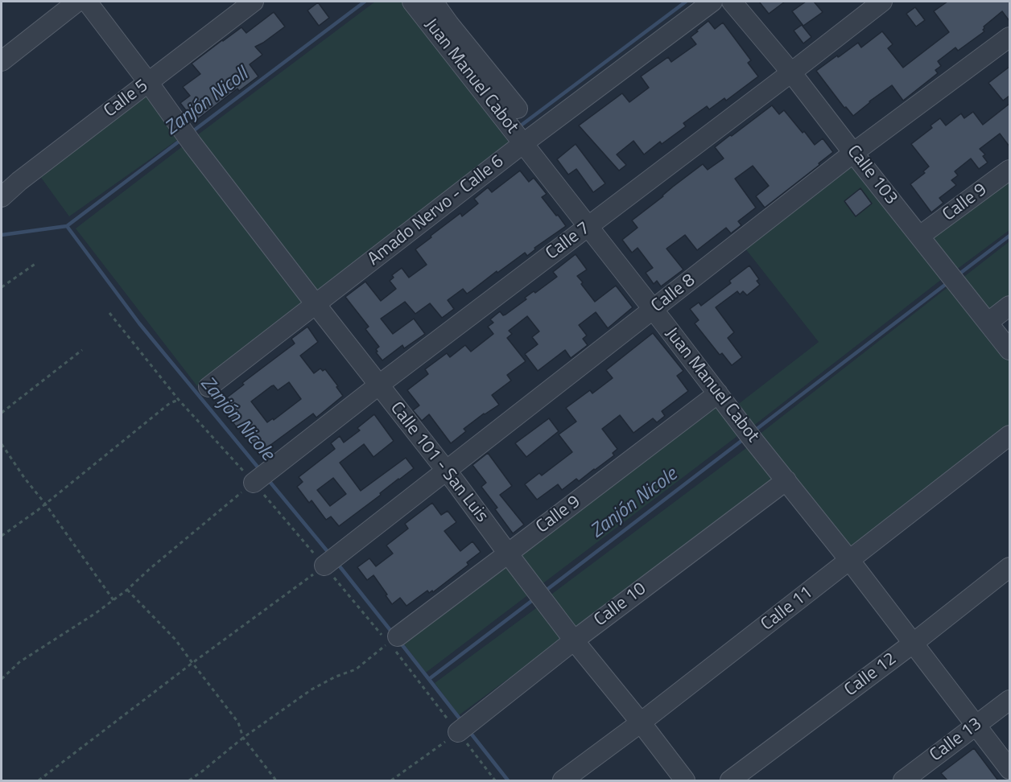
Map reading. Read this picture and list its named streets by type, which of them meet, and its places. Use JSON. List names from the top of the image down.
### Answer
{
  "streets": {
    "street": [
      "Juan Manuel Cabot",
      "Calle 5",
      "Calle 103",
      "Calle 9",
      "Amado Nervo - Calle 6",
      "Calle 7",
      "Calle 8",
      "Calle 101 - San Luis",
      "Calle 10",
      "Calle 11",
      "Calle 12",
      "Calle 13"
    ]
  },
  "crossings": [
    ["Juan Manuel Cabot", "Calle 9"],
    ["Juan Manuel Cabot", "Amado Nervo - Calle 6"],
    ["Juan Manuel Cabot", "Calle 7"],
    ["Juan Manuel Cabot", "Calle 8"],
    ["Juan Manuel Cabot", "Calle 10"],
    ["Juan Manuel Cabot", "Calle 11"],
    ["Juan Manuel Cabot", "Calle 12"],
    ["Juan Manuel Cabot", "Calle 13"],
    ["Calle 5", "Calle 101 - San Luis"],
    ["Calle 103", "Calle 9"],
    ["Calle 103", "Calle 7"],
    ["Calle 103", "Calle 8"],
    ["Calle 9", "Calle 101 - San Luis"],
    ["Amado Nervo - Calle 6", "Calle 101 - San Luis"],
    ["Calle 7", "Calle 101 - San Luis"],
    ["Calle 8", "Calle 101 - San Luis"],
    ["Calle 101 - San Luis", "Calle 10"],
    ["Calle 101 - San Luis", "Calle 11"]
  ],
  "water": ["Zanjón Nicoll", "Zanjón Nicole"]
}
